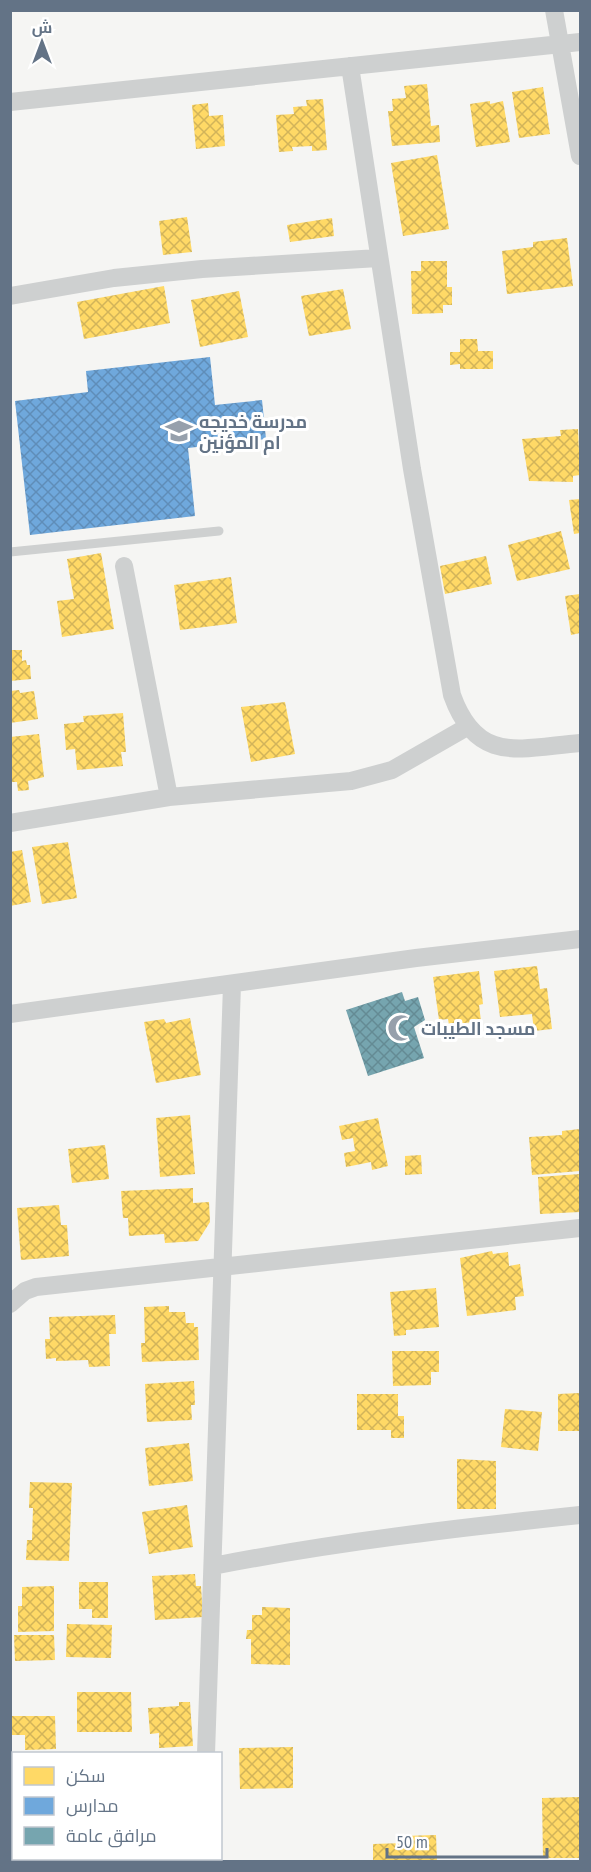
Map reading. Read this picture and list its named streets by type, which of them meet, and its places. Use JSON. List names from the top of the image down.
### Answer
{
  "places": {
    "school or university": ["مدرسة خديجه ام المؤنين"],
    "mosque": ["مسجد الطيبات"]
  },
  "legend": ["سكن", "مدارس", "مرافق عامة"],
  "scale_bar": "50 m",
  "north": "top"
}
